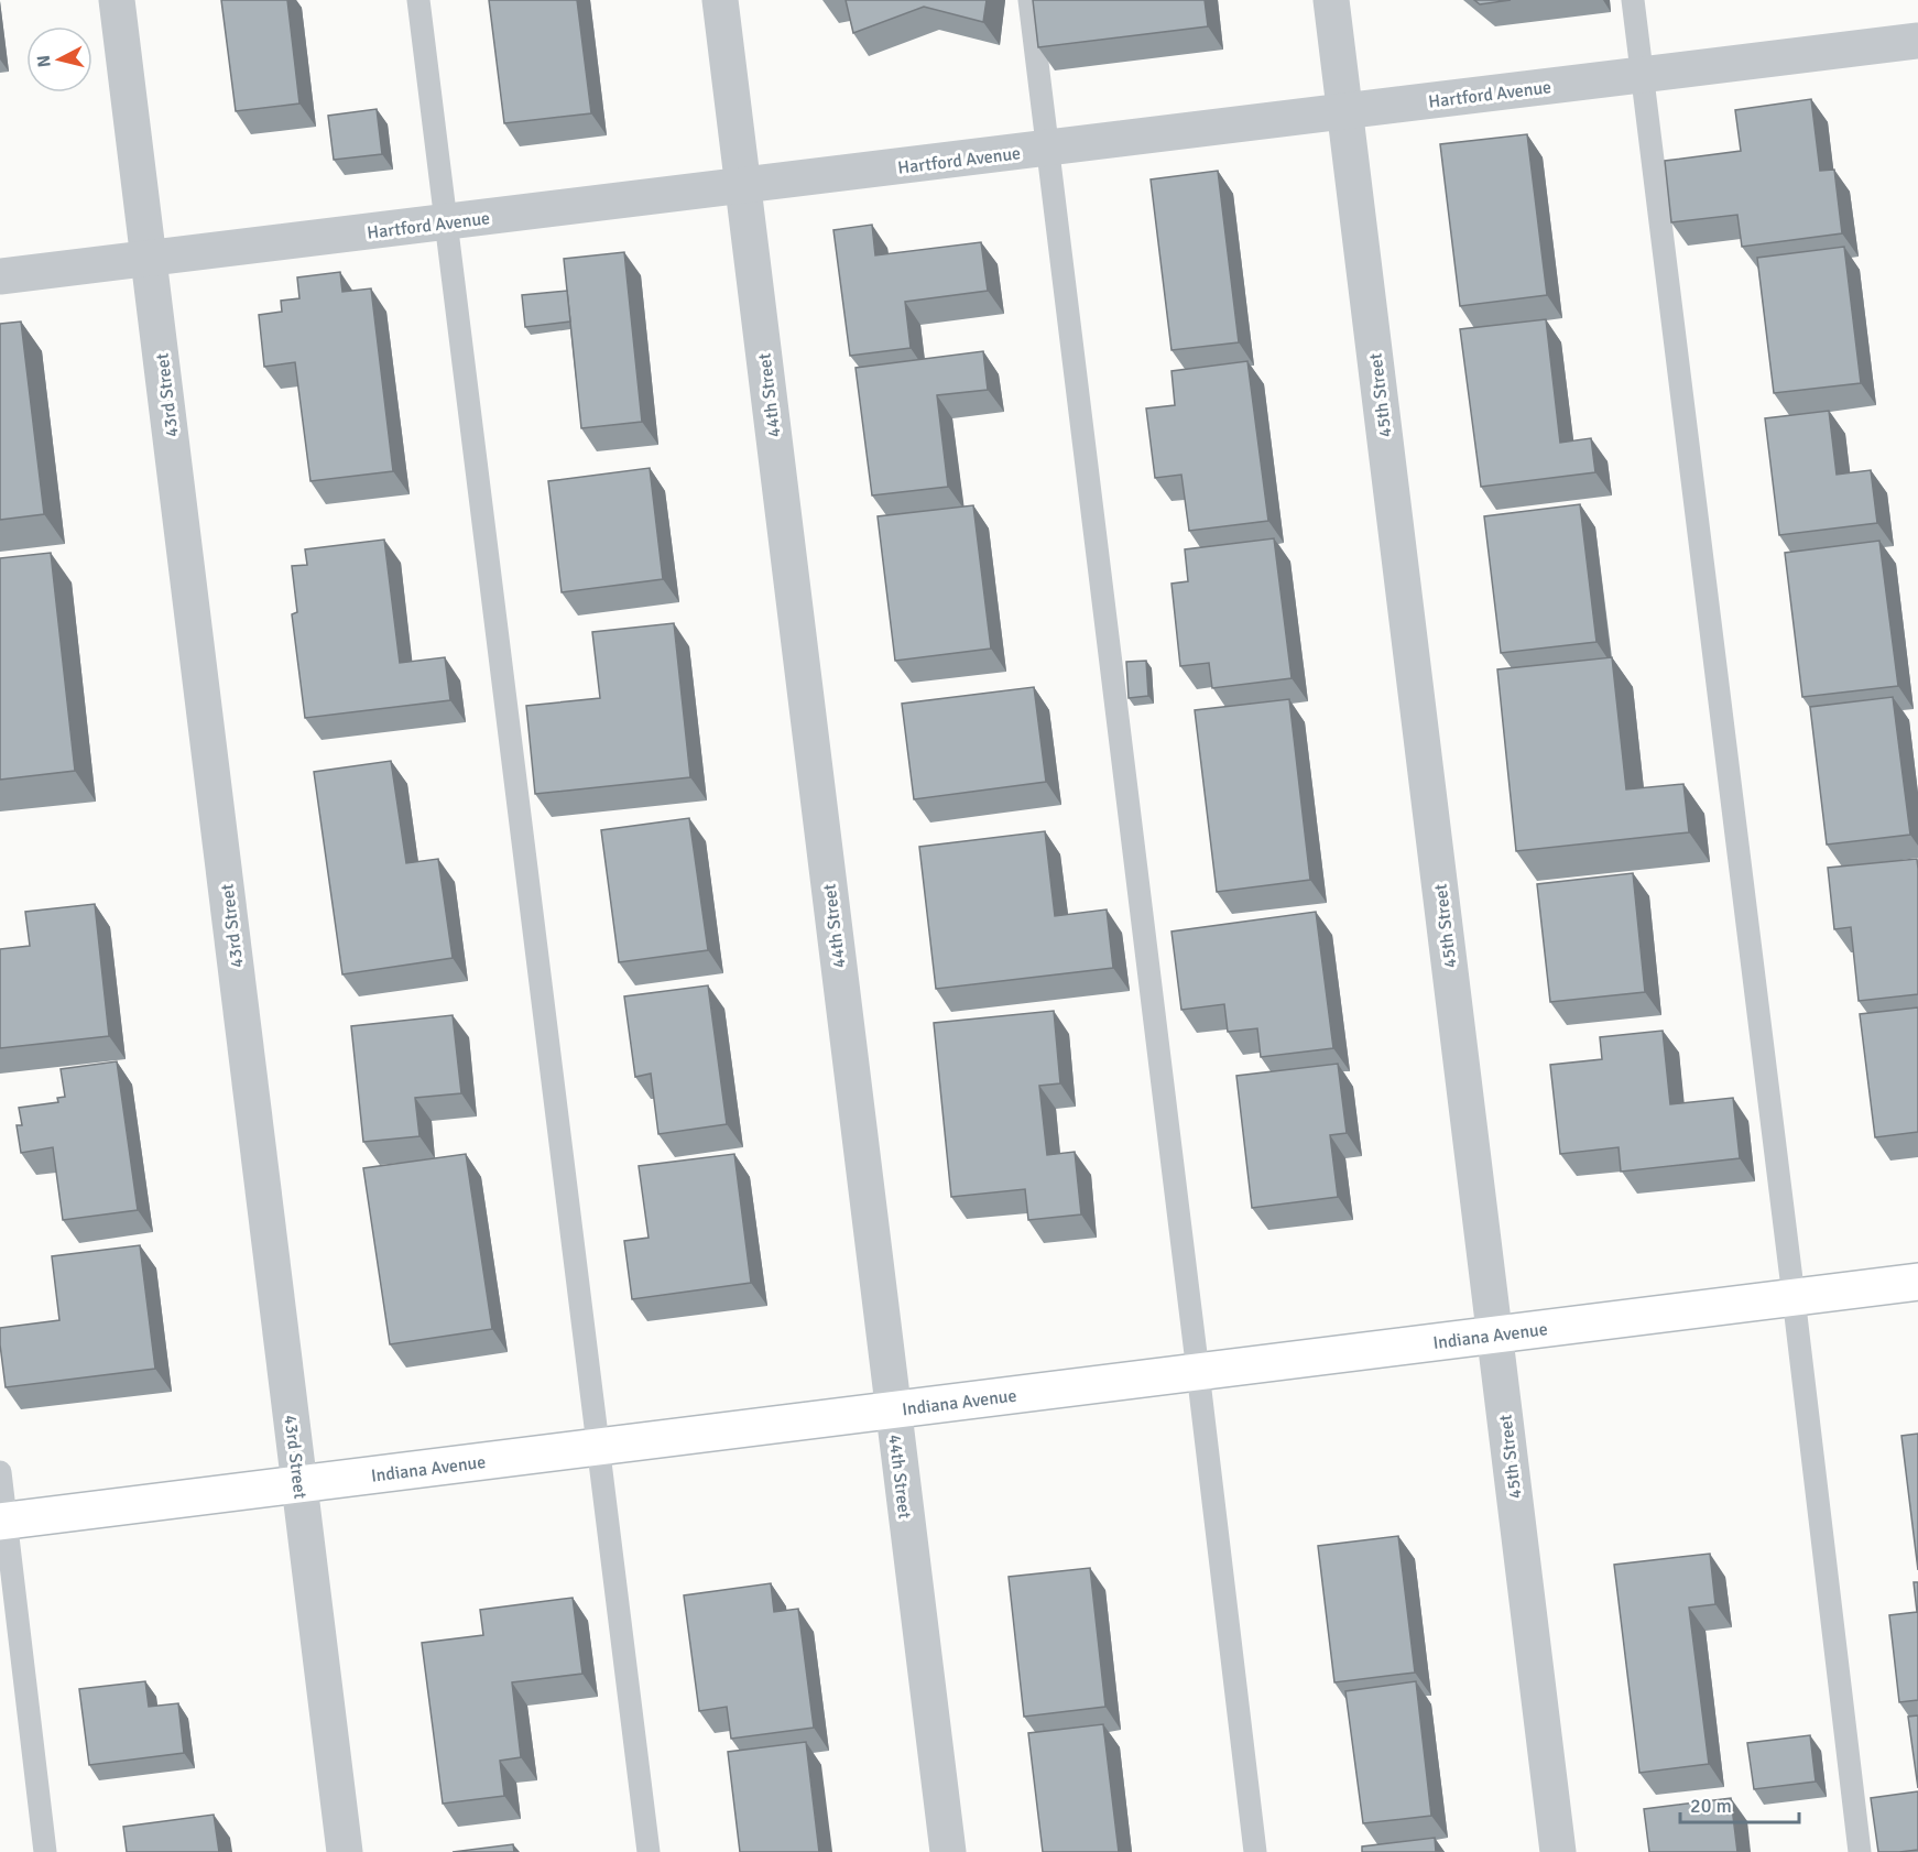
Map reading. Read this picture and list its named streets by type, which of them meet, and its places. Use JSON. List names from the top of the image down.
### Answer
{
  "streets": {
    "main road": ["Indiana Avenue"],
    "street": [
      "Hartford Avenue",
      "43rd Street",
      "44th Street",
      "45th Street"
    ]
  },
  "crossings": [
    ["Hartford Avenue", "43rd Street"],
    ["Hartford Avenue", "44th Street"],
    ["Hartford Avenue", "45th Street"],
    ["43rd Street", "Indiana Avenue"],
    ["44th Street", "Indiana Avenue"],
    ["45th Street", "Indiana Avenue"]
  ],
  "scale_bar": "20 m",
  "north": "left"
}
